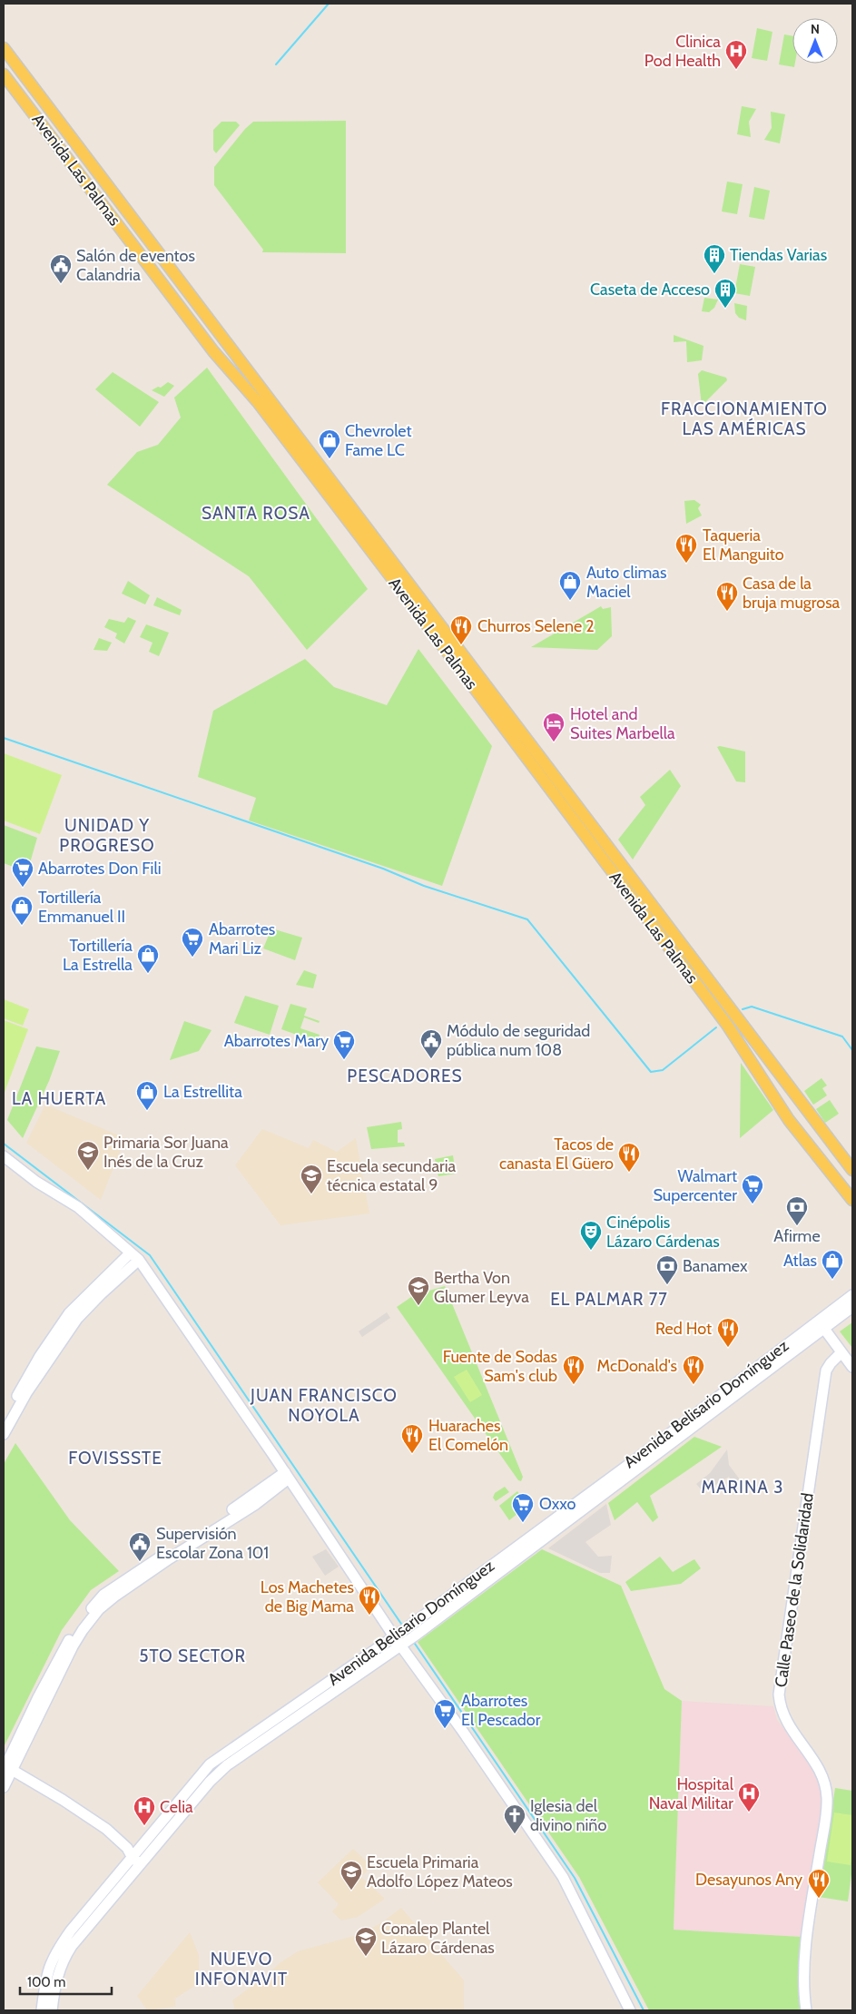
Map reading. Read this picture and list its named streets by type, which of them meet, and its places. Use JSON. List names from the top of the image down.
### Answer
{
  "streets": {
    "main road": ["Avenida Las Palmas"],
    "street": ["Avenida Belisario Domínguez", "Calle Paseo de la Solidaridad"]
  },
  "districts": [
    "FRACCIONAMIENTO LAS AMÉRICAS",
    "SANTA ROSA",
    "UNIDAD Y PROGRESO",
    "PESCADORES",
    "LA HUERTA",
    "EL PALMAR 77",
    "JUAN FRANCISCO NOYOLA",
    "FOVISSSTE",
    "MARINA 3",
    "5TO SECTOR",
    "NUEVO INFONAVIT"
  ],
  "places": {
    "hospital": ["Clinica Pod Health", "Hospital Naval Militar", "Celia"],
    "building": ["Tiendas Varias", "Caseta de Acceso"],
    "public building": ["Salón de eventos Calandria", "Módulo de seguridad pública num 108", "Supervisión Escolar Zona 101"],
    "shop": [
      "Chevrolet Fame LC",
      "Auto climas Maciel",
      "Tortillería Emmanuel II",
      "Tortillería La Estrella",
      "La Estrellita",
      "Atlas"
    ],
    "restaurant": [
      "Taqueria El Manguito",
      "Casa de la bruja mugrosa",
      "Churros Selene 2",
      "Tacos de canasta El Güero",
      "Red Hot",
      "Fuente de Sodas Sam's club",
      "McDonald's",
      "Huaraches El Comelón",
      "Los Machetes de Big Mama",
      "Desayunos Any"
    ],
    "hotel": ["Hotel and Suites Marbella"],
    "supermarket": [
      "Abarrotes Don Fili",
      "Abarrotes Mari Liz",
      "Abarrotes Mary",
      "Walmart Supercenter",
      "Oxxo",
      "Abarrotes El Pescador"
    ],
    "school or university": [
      "Primaria Sor Juana Inés de la Cruz",
      "Escuela secundaria técnica estatal 9",
      "Bertha Von Glumer Leyva",
      "Escuela Primaria Adolfo López Mateos",
      "Conalep Plantel Lázaro Cárdenas"
    ],
    "bank": ["Afirme", "Banamex"],
    "theatre": ["Cinépolis Lázaro Cárdenas"],
    "church": ["Iglesia del divino niño"]
  },
  "scale_bar": "100 m",
  "north": "top"
}
